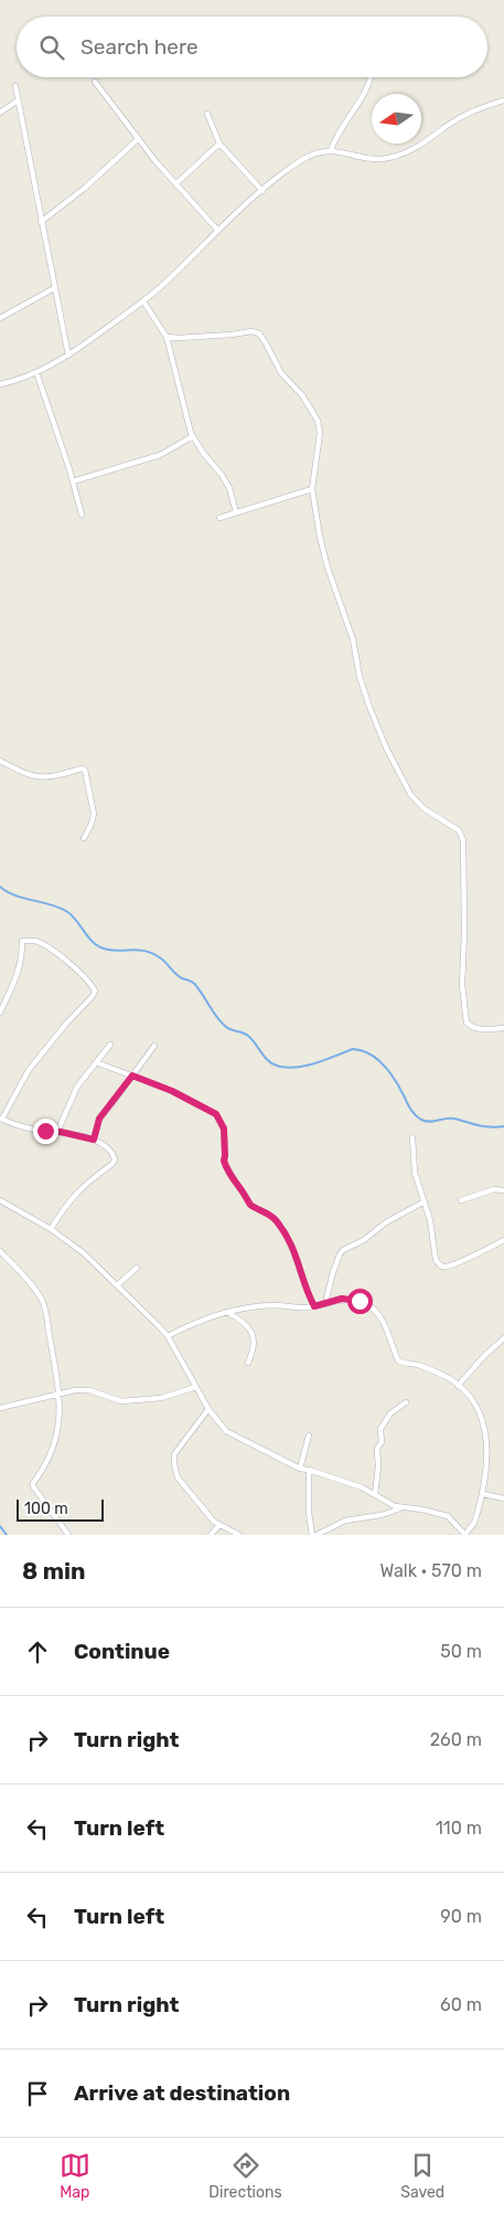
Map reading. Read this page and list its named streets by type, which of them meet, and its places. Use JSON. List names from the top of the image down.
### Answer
{
  "scale_bar": "100 m",
  "north": "left",
  "page": {
    "search": "Search here",
    "scale": "100 m",
    "heading": ["8 min", "Walk · 570 m"],
    "list": [
      ["Continue", "50 m"],
      ["Turn right", "260 m"],
      ["Turn left", "110 m"],
      ["Turn left", "90 m"],
      ["Turn right", "60 m"],
      "Arrive at destination"
    ],
    "nav": ["Map", "Directions", "Saved"]
  }
}
